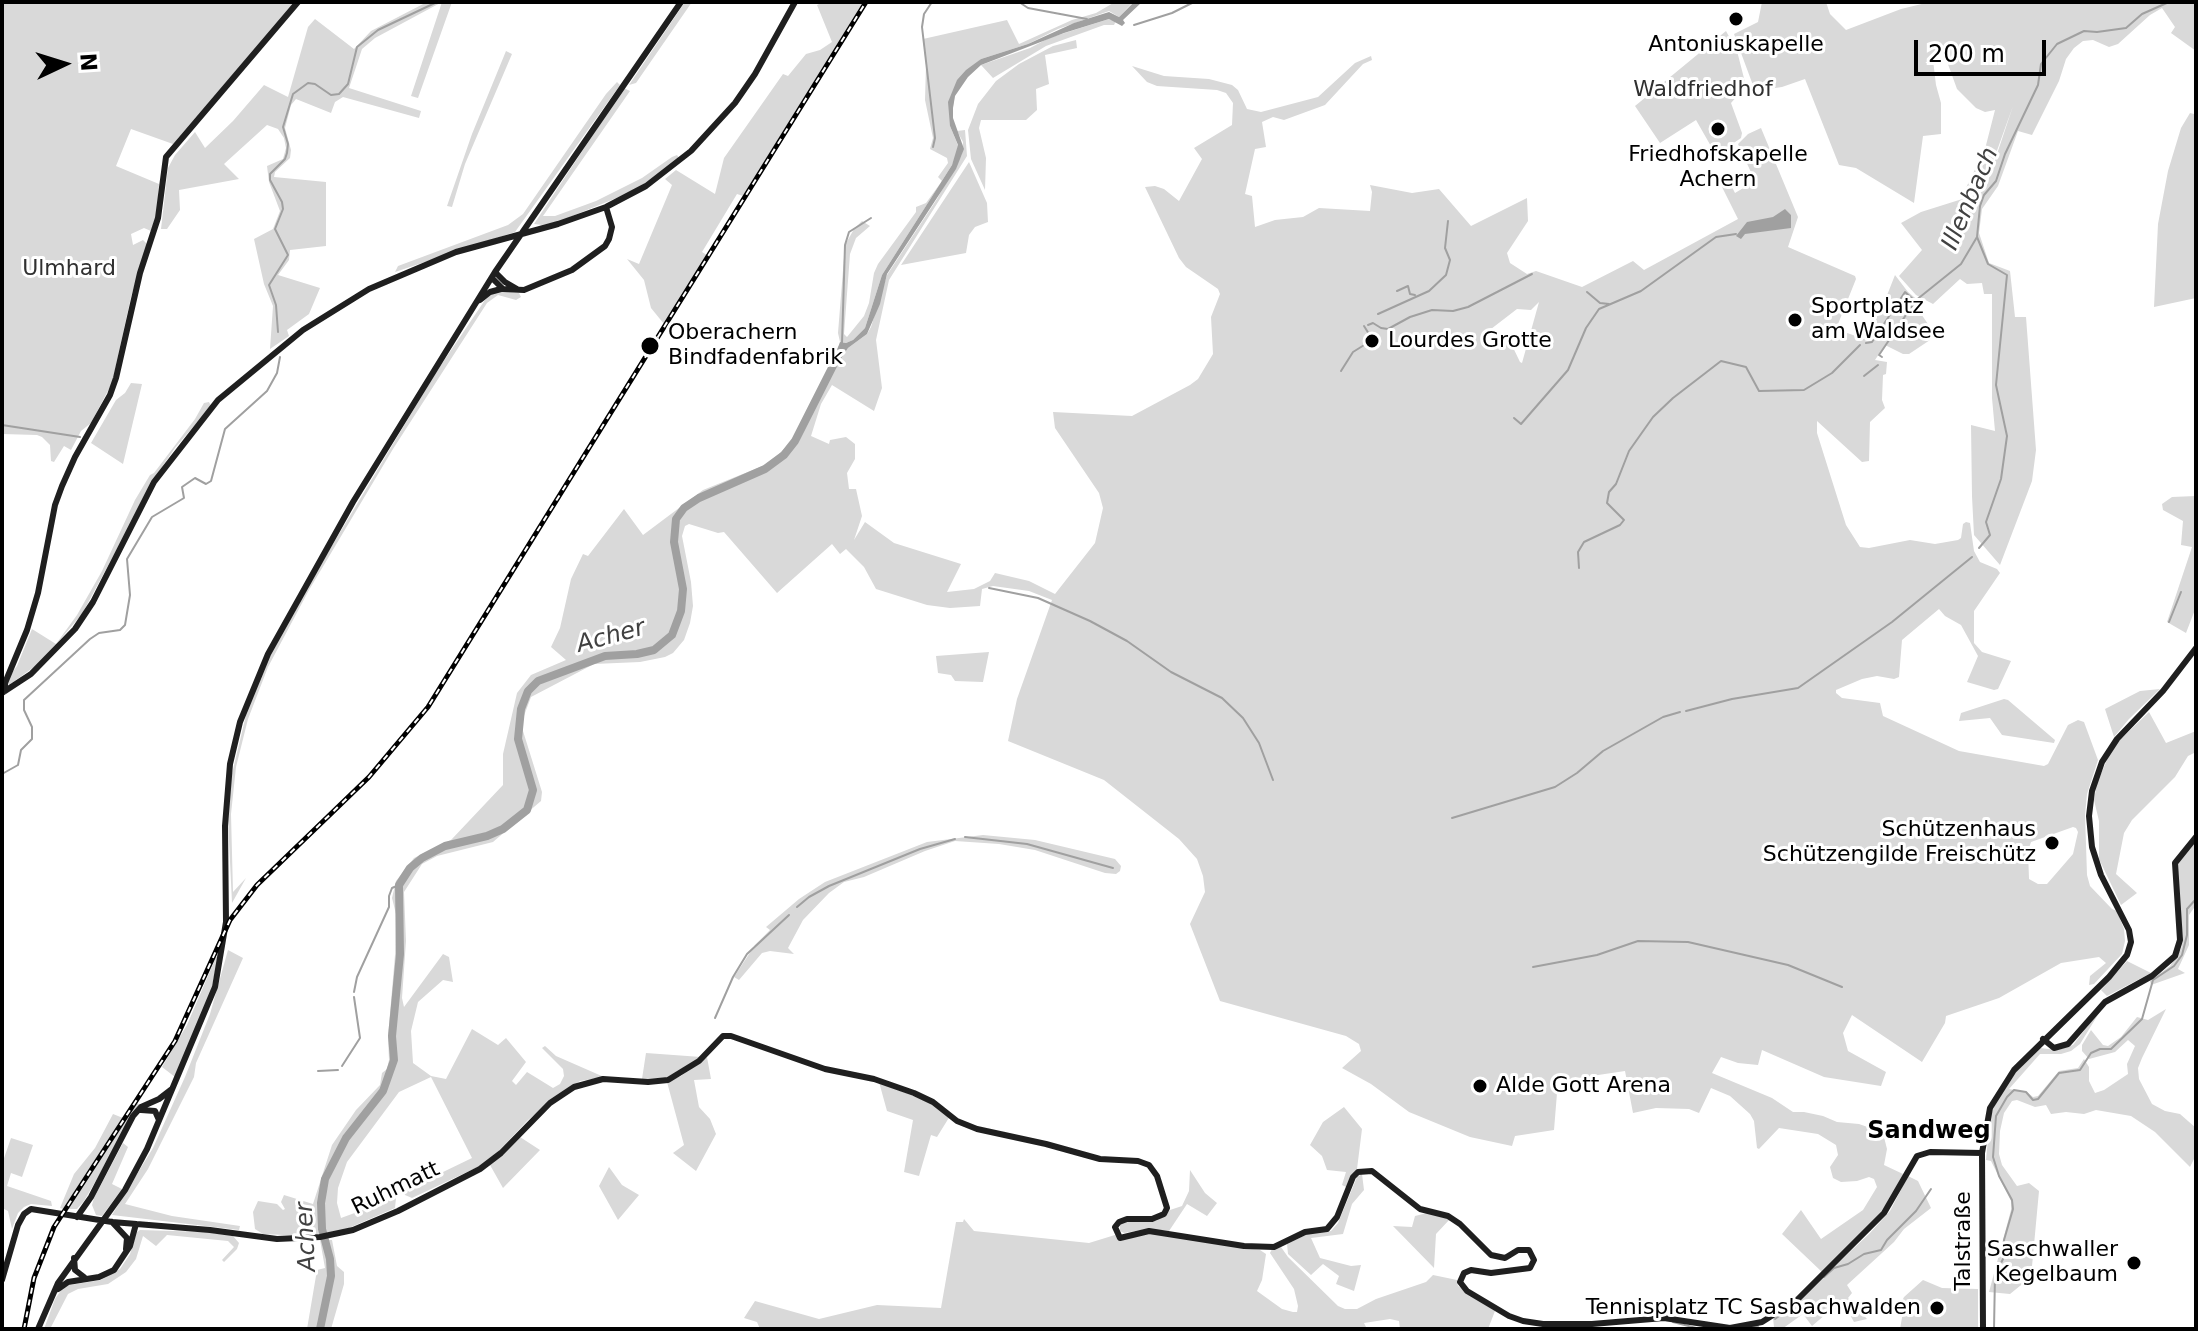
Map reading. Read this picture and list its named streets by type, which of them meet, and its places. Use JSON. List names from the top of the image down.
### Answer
{
  "streets": {
    "street": ["Ruhmatt", "Talstraße"]
  },
  "crossings": [
    ["Ruhmatt", "Talstraße"]
  ],
  "districts": ["Sandweg"],
  "water": ["Illenbach", "Acher"],
  "parks": ["Waldfriedhof", "Ulmhard"],
  "places": [
    "Antoniuskapelle",
    "Friedhofskapelle Achern",
    "Sportplatz am Waldsee",
    "Lourdes Grotte",
    "Oberachern Bindfadenfabrik",
    "Schützenhaus Schützengilde Freischütz",
    "Alde Gott Arena",
    "Saschwaller Kegelbaum",
    "Tennisplatz TC Sasbachwalden"
  ],
  "scale_bar": "200 m",
  "north": "right"
}
